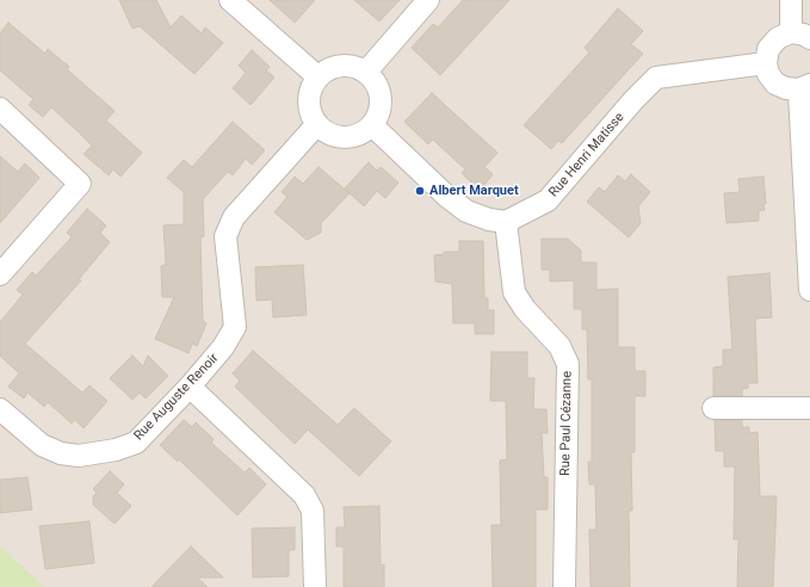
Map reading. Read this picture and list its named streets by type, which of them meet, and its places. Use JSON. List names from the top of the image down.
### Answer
{
  "streets": {
    "street": ["Rue Henri Matisse", "Rue Auguste Renoir", "Rue Paul Cézanne"]
  },
  "crossings": [
    ["Rue Henri Matisse", "Rue Paul Cézanne"]
  ],
  "places": ["Albert Marquet"]
}
